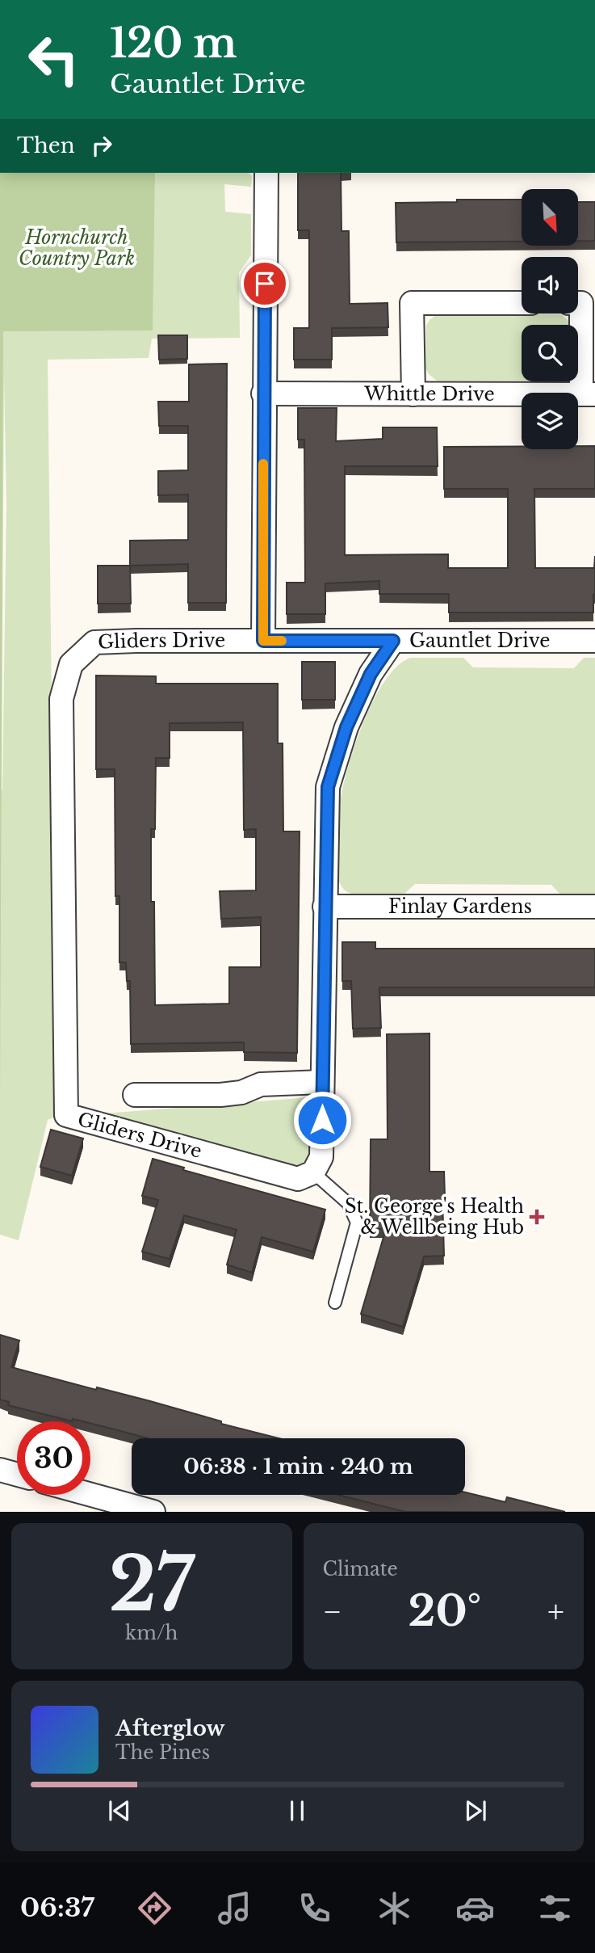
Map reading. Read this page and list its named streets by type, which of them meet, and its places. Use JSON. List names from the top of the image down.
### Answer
{
  "streets": {
    "street": [
      "Whittle Drive",
      "Gauntlet Drive",
      "Gliders Drive",
      "Finlay Gardens"
    ]
  },
  "crossings": [
    ["Gauntlet Drive", "Gliders Drive"]
  ],
  "parks": ["Hornchurch Country Park"],
  "places": {
    "health": ["St. George's Health & Wellbeing Hub"]
  },
  "north": "bottom right",
  "page": {
    "turn": ["120 m", "Gauntlet Drive"],
    "then": "Then",
    "limit": "30",
    "trip": "06:38 · 1 min · 240 m",
    "tile": [
      ["27", "km/h"],
      "Climate"
    ],
    "heat": ["−", "20°", "+"],
    "song": ["Afterglow", "The Pines"],
    "tabs": "06:37"
  }
}
